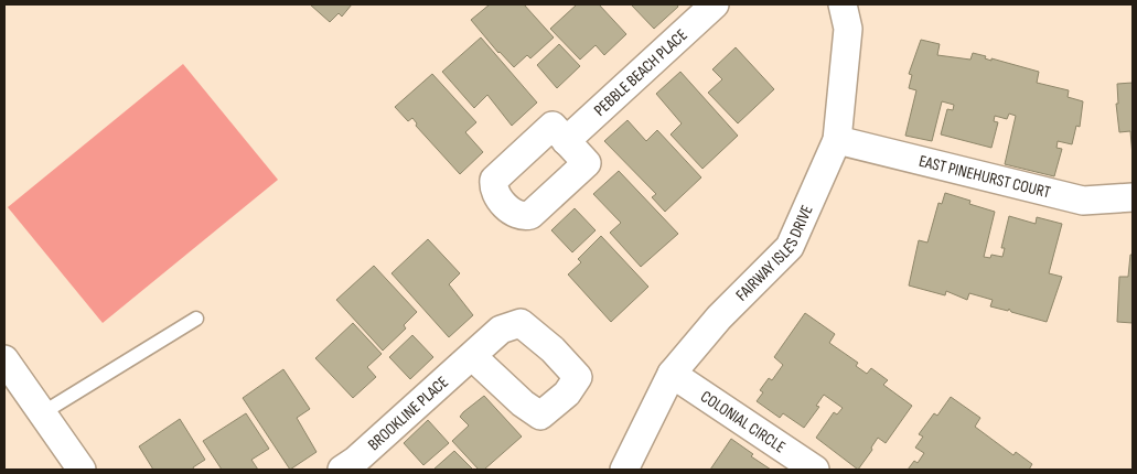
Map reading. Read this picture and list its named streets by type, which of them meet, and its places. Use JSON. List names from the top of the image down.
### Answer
{
  "streets": {
    "street": [
      "PEBBLE BEACH PLACE",
      "EAST PINEHURST COURT",
      "FAIRWAY ISLES DRIVE",
      "BROOKLINE PLACE",
      "COLONIAL CIRCLE"
    ]
  },
  "crossings": [
    ["EAST PINEHURST COURT", "FAIRWAY ISLES DRIVE"],
    ["FAIRWAY ISLES DRIVE", "COLONIAL CIRCLE"]
  ]
}
